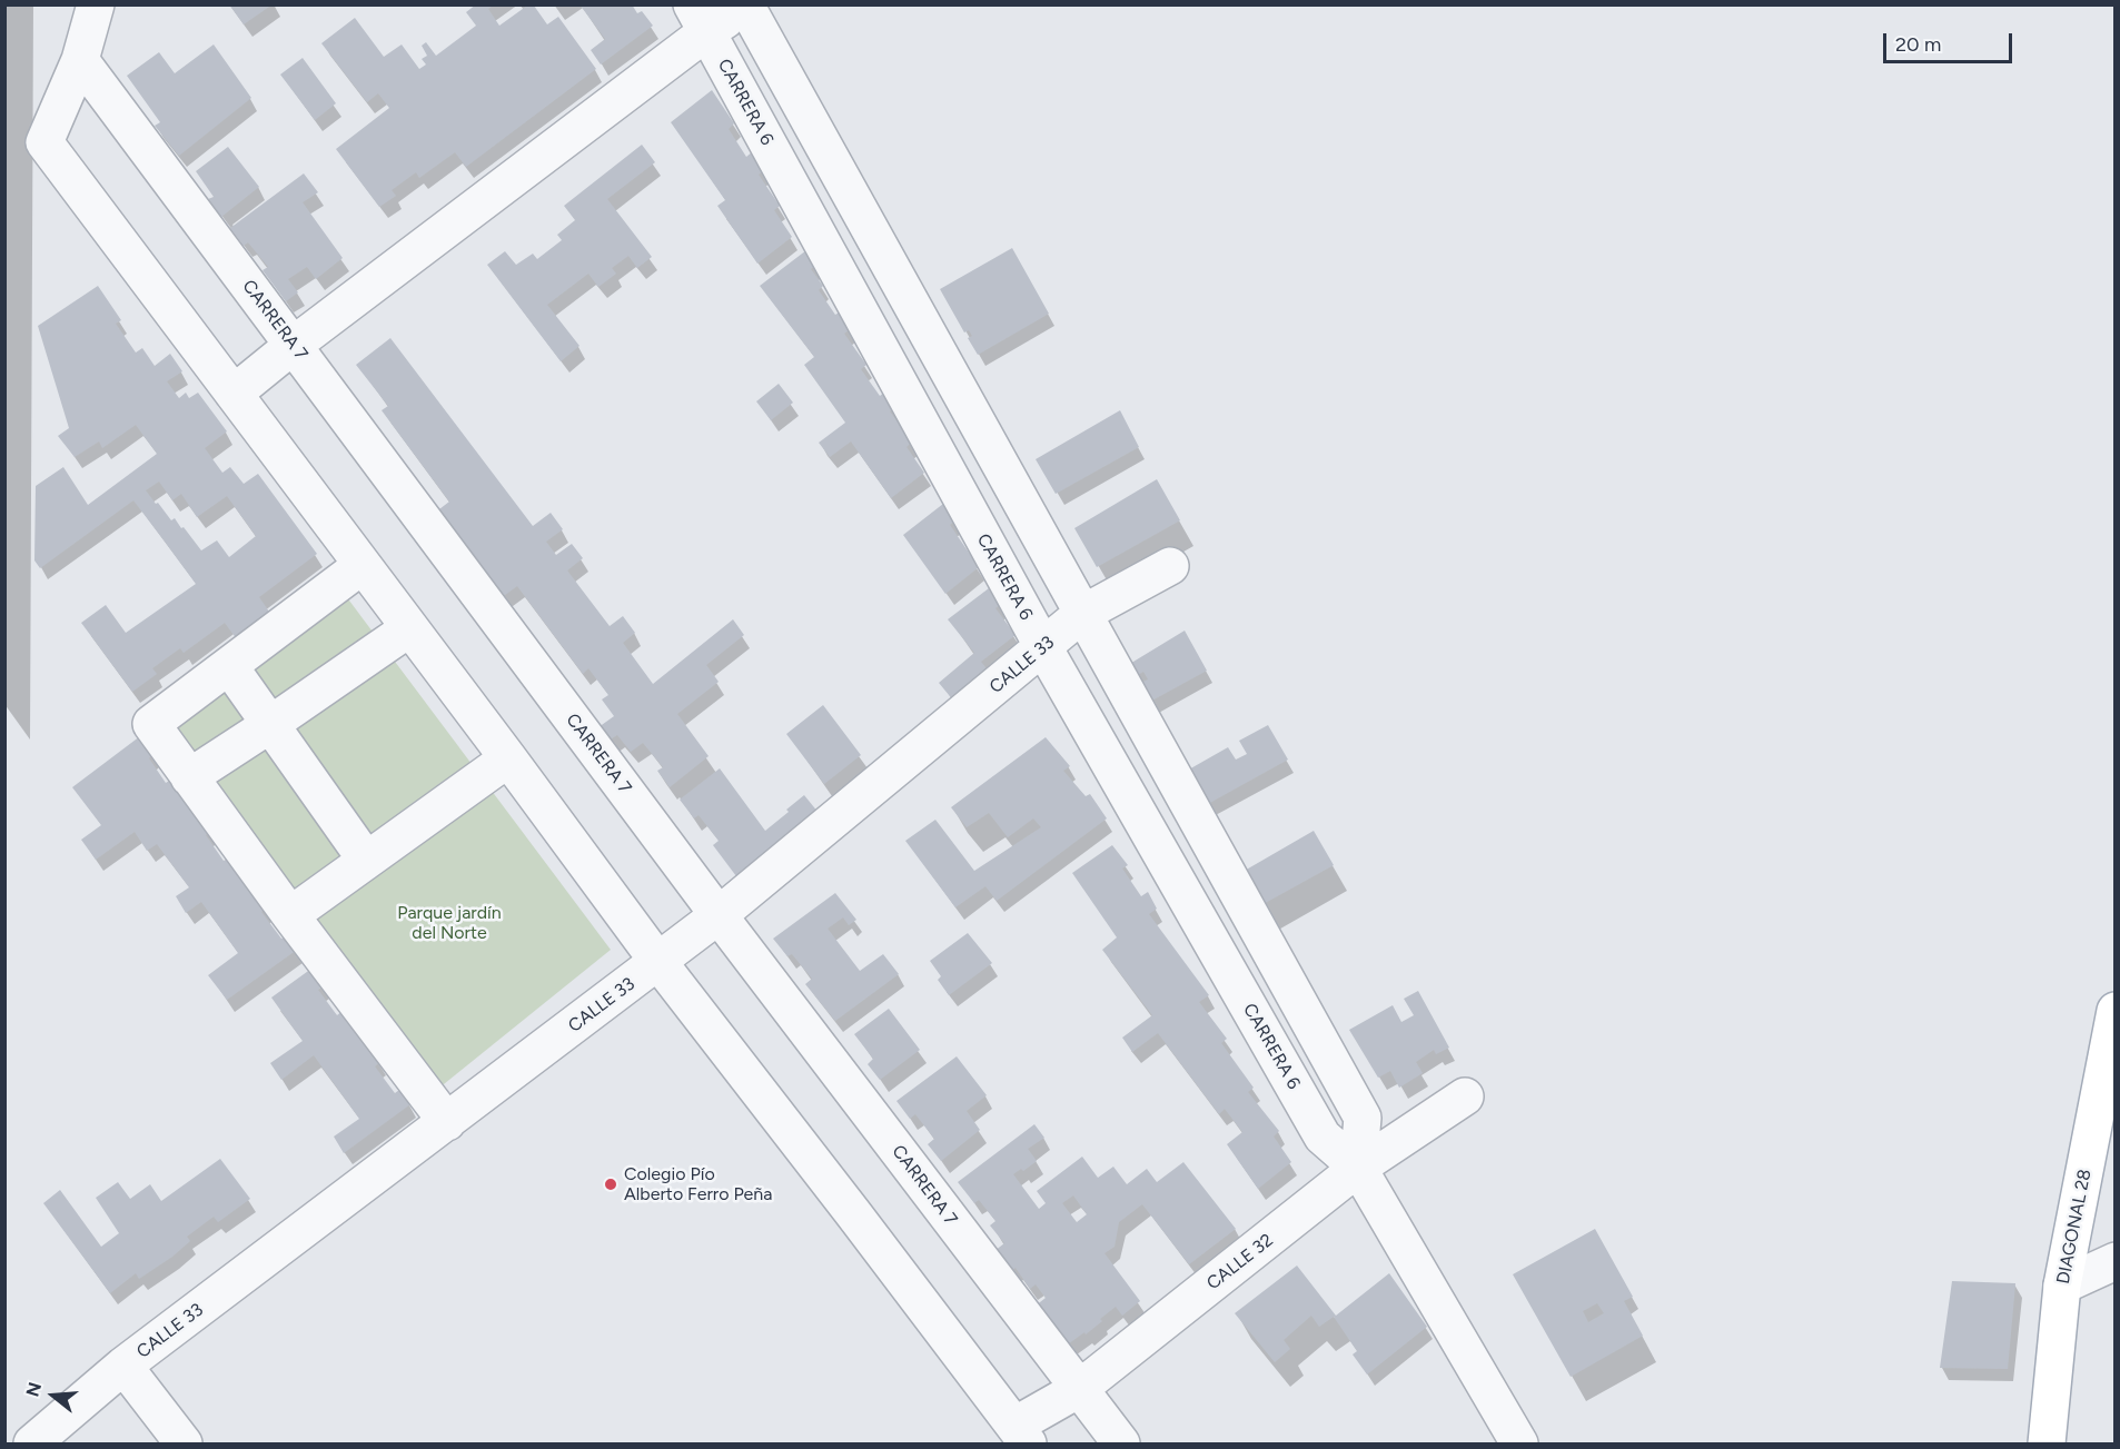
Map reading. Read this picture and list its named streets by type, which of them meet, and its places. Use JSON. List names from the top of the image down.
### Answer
{
  "streets": {
    "main road": ["DIAGONAL 28"],
    "street": [
      "CARRERA 6",
      "CARRERA 7",
      "CALLE 33",
      "CALLE 32"
    ]
  },
  "crossings": [
    ["CARRERA 6", "CALLE 33"],
    ["CARRERA 6", "CALLE 32"],
    ["CARRERA 7", "CALLE 33"],
    ["CARRERA 7", "CALLE 32"]
  ],
  "parks": ["Parque jardín del Norte"],
  "places": ["Colegio Pío Alberto Ferro Peña"],
  "scale_bar": "20 m",
  "north": "left"
}
